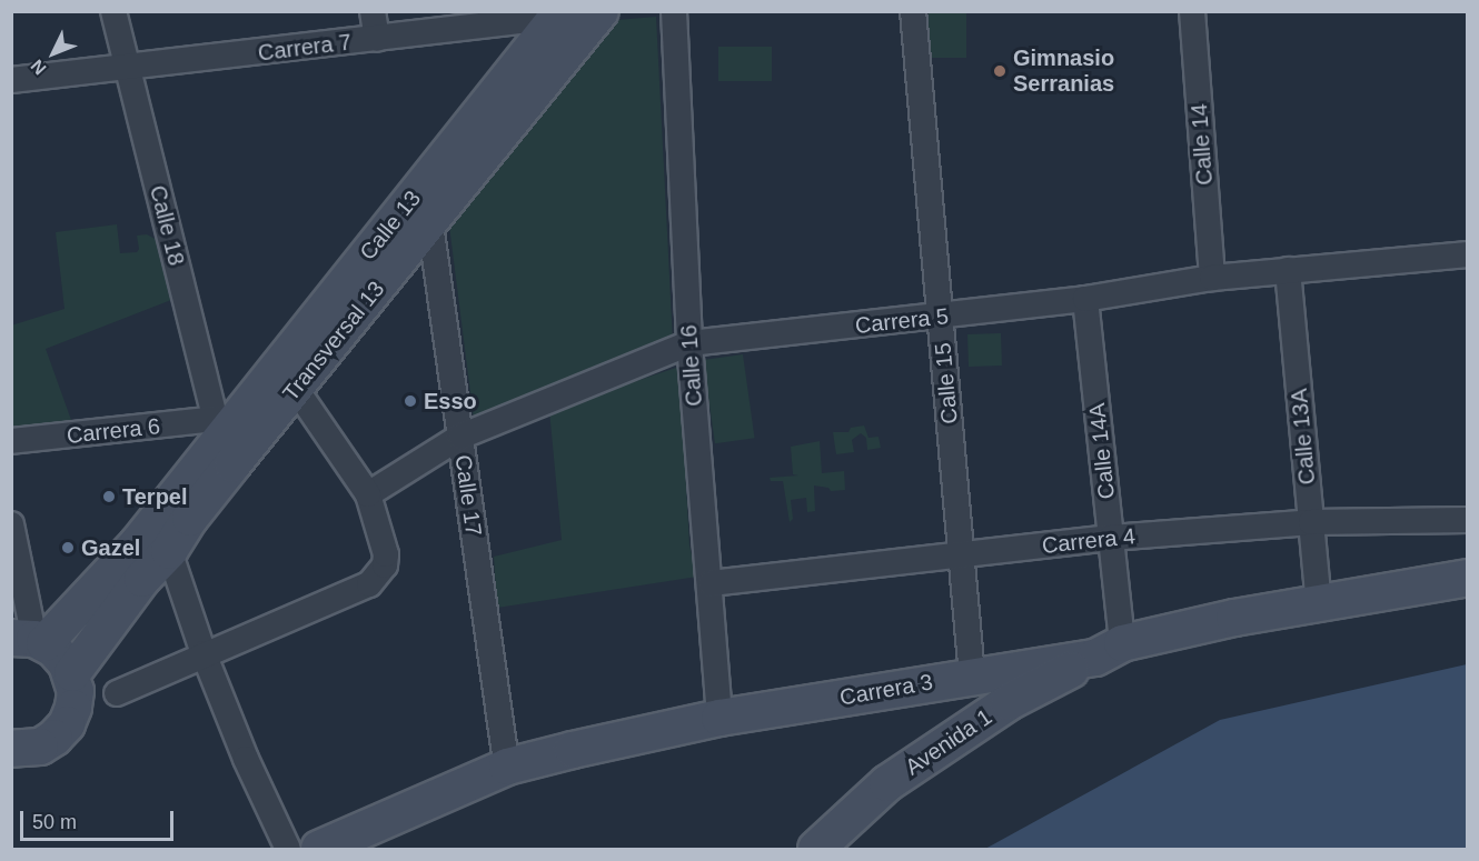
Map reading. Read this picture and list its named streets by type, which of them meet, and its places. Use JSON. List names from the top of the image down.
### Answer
{
  "streets": {
    "main road": [
      "Calle 13",
      "Transversal 13",
      "Carrera 3",
      "Avenida 1"
    ],
    "street": [
      "Carrera 7",
      "Calle 14",
      "Calle 18",
      "Carrera 5",
      "Calle 16",
      "Calle 15",
      "Carrera 6",
      "Calle 13A",
      "Calle 14A",
      "Calle 17",
      "Carrera 4"
    ]
  },
  "crossings": [
    ["Carrera 7", "Calle 18"],
    ["Carrera 7", "Calle 13"],
    ["Carrera 7", "Transversal 13"],
    ["Calle 14", "Carrera 5"],
    ["Calle 18", "Calle 13"],
    ["Calle 18", "Carrera 6"],
    ["Calle 13", "Carrera 6"],
    ["Carrera 5", "Calle 16"],
    ["Carrera 5", "Calle 15"],
    ["Carrera 5", "Calle 13A"],
    ["Carrera 5", "Calle 14A"],
    ["Carrera 5", "Calle 17"],
    ["Transversal 13", "Calle 17"],
    ["Calle 16", "Carrera 4"],
    ["Calle 16", "Carrera 3"],
    ["Calle 15", "Carrera 4"],
    ["Calle 15", "Carrera 3"],
    ["Calle 13A", "Carrera 4"],
    ["Calle 13A", "Carrera 3"],
    ["Calle 14A", "Carrera 4"],
    ["Calle 14A", "Carrera 3"],
    ["Calle 14A", "Avenida 1"],
    ["Calle 17", "Carrera 3"],
    ["Carrera 3", "Avenida 1"]
  ],
  "places": [
    "Gimnasio Serranias",
    "Esso",
    "Terpel",
    "Gazel"
  ],
  "scale_bar": "50 m",
  "north": "bottom left"
}
